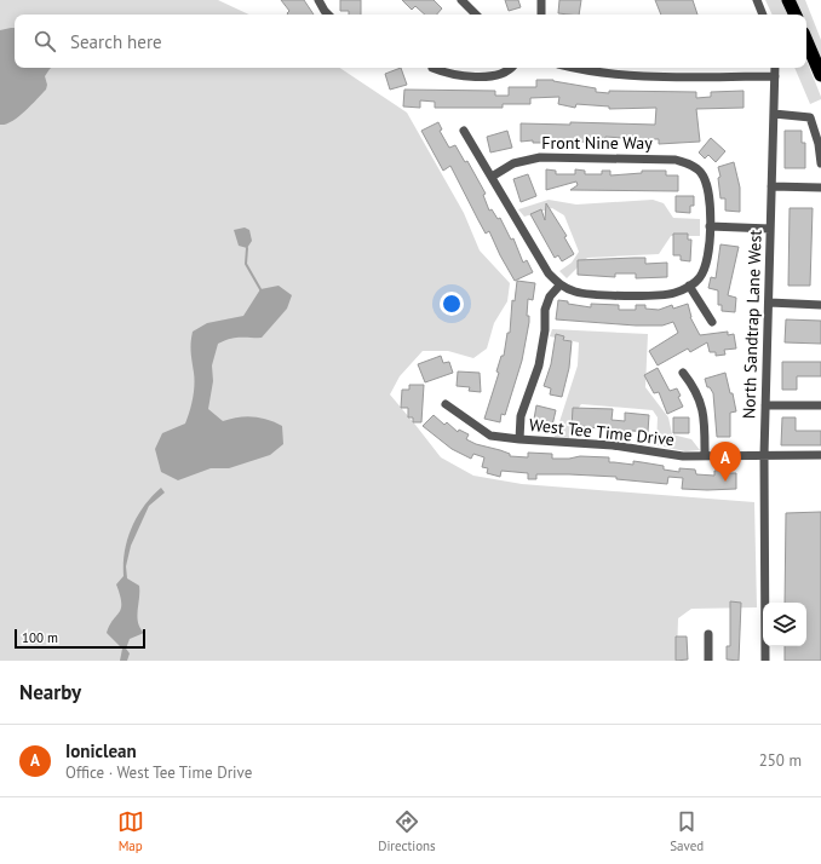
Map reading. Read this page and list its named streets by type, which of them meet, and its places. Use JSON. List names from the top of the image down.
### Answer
{
  "streets": {
    "street": ["Front Nine Way", "North Sandtrap Lane West", "West Tee Time Drive"]
  },
  "crossings": [
    ["North Sandtrap Lane West", "West Tee Time Drive"]
  ],
  "scale_bar": "100 m",
  "page": {
    "search": "Search here",
    "pins": "A",
    "scale": "100 m",
    "heading": "Nearby",
    "list": [
      {
        "mark": "A",
        "name": "Ioniclean",
        "note": "Office · West Tee Time Drive",
        "value": "250 m"
      }
    ],
    "nav": ["Map", "Directions", "Saved"]
  }
}
